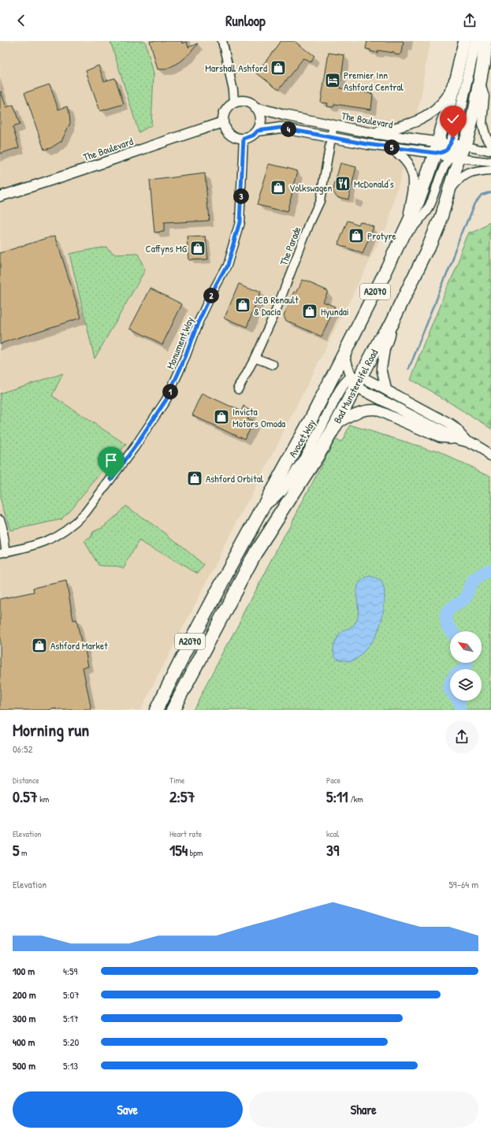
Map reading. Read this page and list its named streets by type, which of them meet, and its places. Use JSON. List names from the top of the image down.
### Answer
{
  "streets": {
    "highway": ["A2070", "Bad Munstereifel Road"],
    "street": [
      "The Boulevard",
      "The Parade",
      "Monument Way",
      "Avocet Way"
    ]
  },
  "crossings": [
    ["The Boulevard", "The Parade"],
    ["The Boulevard", "A2070"],
    ["The Boulevard", "Monument Way"],
    ["A2070", "Avocet Way"],
    ["Bad Munstereifel Road", "Avocet Way"]
  ],
  "places": {
    "shop": [
      "Marshall Ashford",
      "Volkswagen",
      "Protyre",
      "Caffyns MG",
      "JCB Renault & Dacia",
      "Hyundai",
      "Invicta Motors Omoda",
      "Ashford Orbital",
      "Ashford Market"
    ],
    "hotel": ["Premier Inn Ashford Central"],
    "restaurant": ["McDonald's"]
  },
  "north": "top left",
  "page": {
    "header": "Runloop",
    "pins": [
      "4",
      "5",
      "3",
      "2",
      "1"
    ],
    "heading": ["Morning run", "06:52"],
    "stats": [
      ["Distance", "0.57 km"],
      ["Time", "2:57"],
      ["Pace", "5:11 /km"],
      ["Elevation", "5 m"],
      ["Heart rate", "154 bpm"],
      ["kcal", "39"]
    ],
    "chart": ["Elevation", "59–64 m"],
    "list": [
      {
        "name": "100 m",
        "note": "4:59"
      },
      {
        "name": "200 m",
        "note": "5:07"
      },
      {
        "name": "300 m",
        "note": "5:17"
      },
      {
        "name": "400 m",
        "note": "5:20"
      },
      {
        "name": "500 m",
        "note": "5:13"
      }
    ],
    "buttons": ["Save", "Share"]
  }
}
